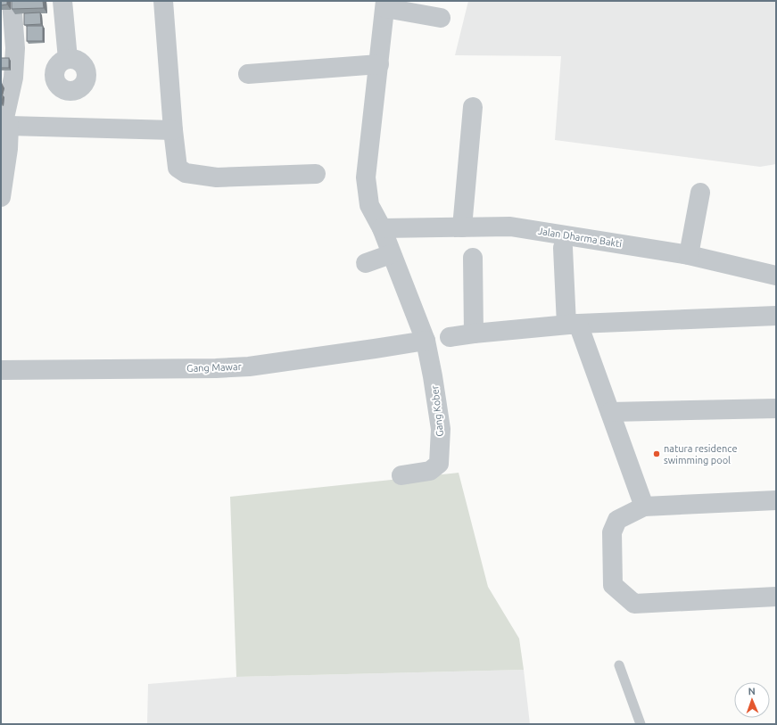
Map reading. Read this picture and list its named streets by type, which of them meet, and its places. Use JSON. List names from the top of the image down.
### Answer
{
  "streets": {
    "street": ["Jalan Dharma Bakti", "Gang Mawar", "Gang Kober"]
  },
  "crossings": [
    ["Jalan Dharma Bakti", "Gang Kober"],
    ["Gang Mawar", "Gang Kober"]
  ],
  "places": ["natura residence swimming pool"],
  "north": "top"
}
